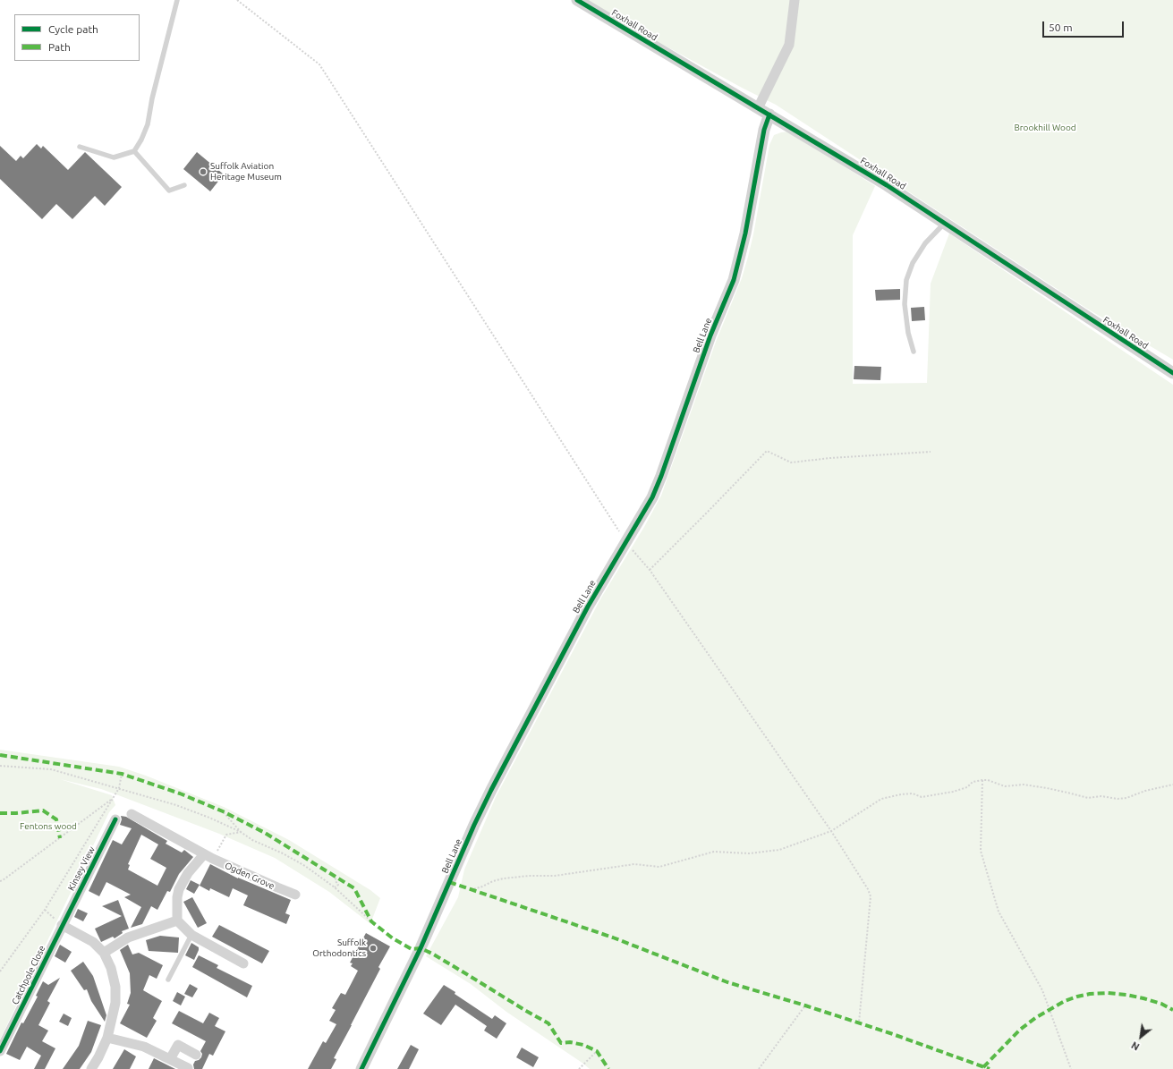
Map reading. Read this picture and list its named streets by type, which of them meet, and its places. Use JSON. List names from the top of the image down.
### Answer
{
  "streets": {
    "street": [
      "Foxhall Road",
      "Bell Lane",
      "Kinsey View",
      "Ogden Grove",
      "Catchpole Close"
    ]
  },
  "crossings": [
    ["Foxhall Road", "Bell Lane"],
    ["Kinsey View", "Catchpole Close"]
  ],
  "parks": ["Brookhill Wood", "Fentons wood"],
  "places": ["Suffolk Aviation Heritage Museum", "Suffolk Orthodontics"],
  "legend": ["Cycle path", "Path"],
  "scale_bar": "50 m",
  "north": "bottom left"
}
